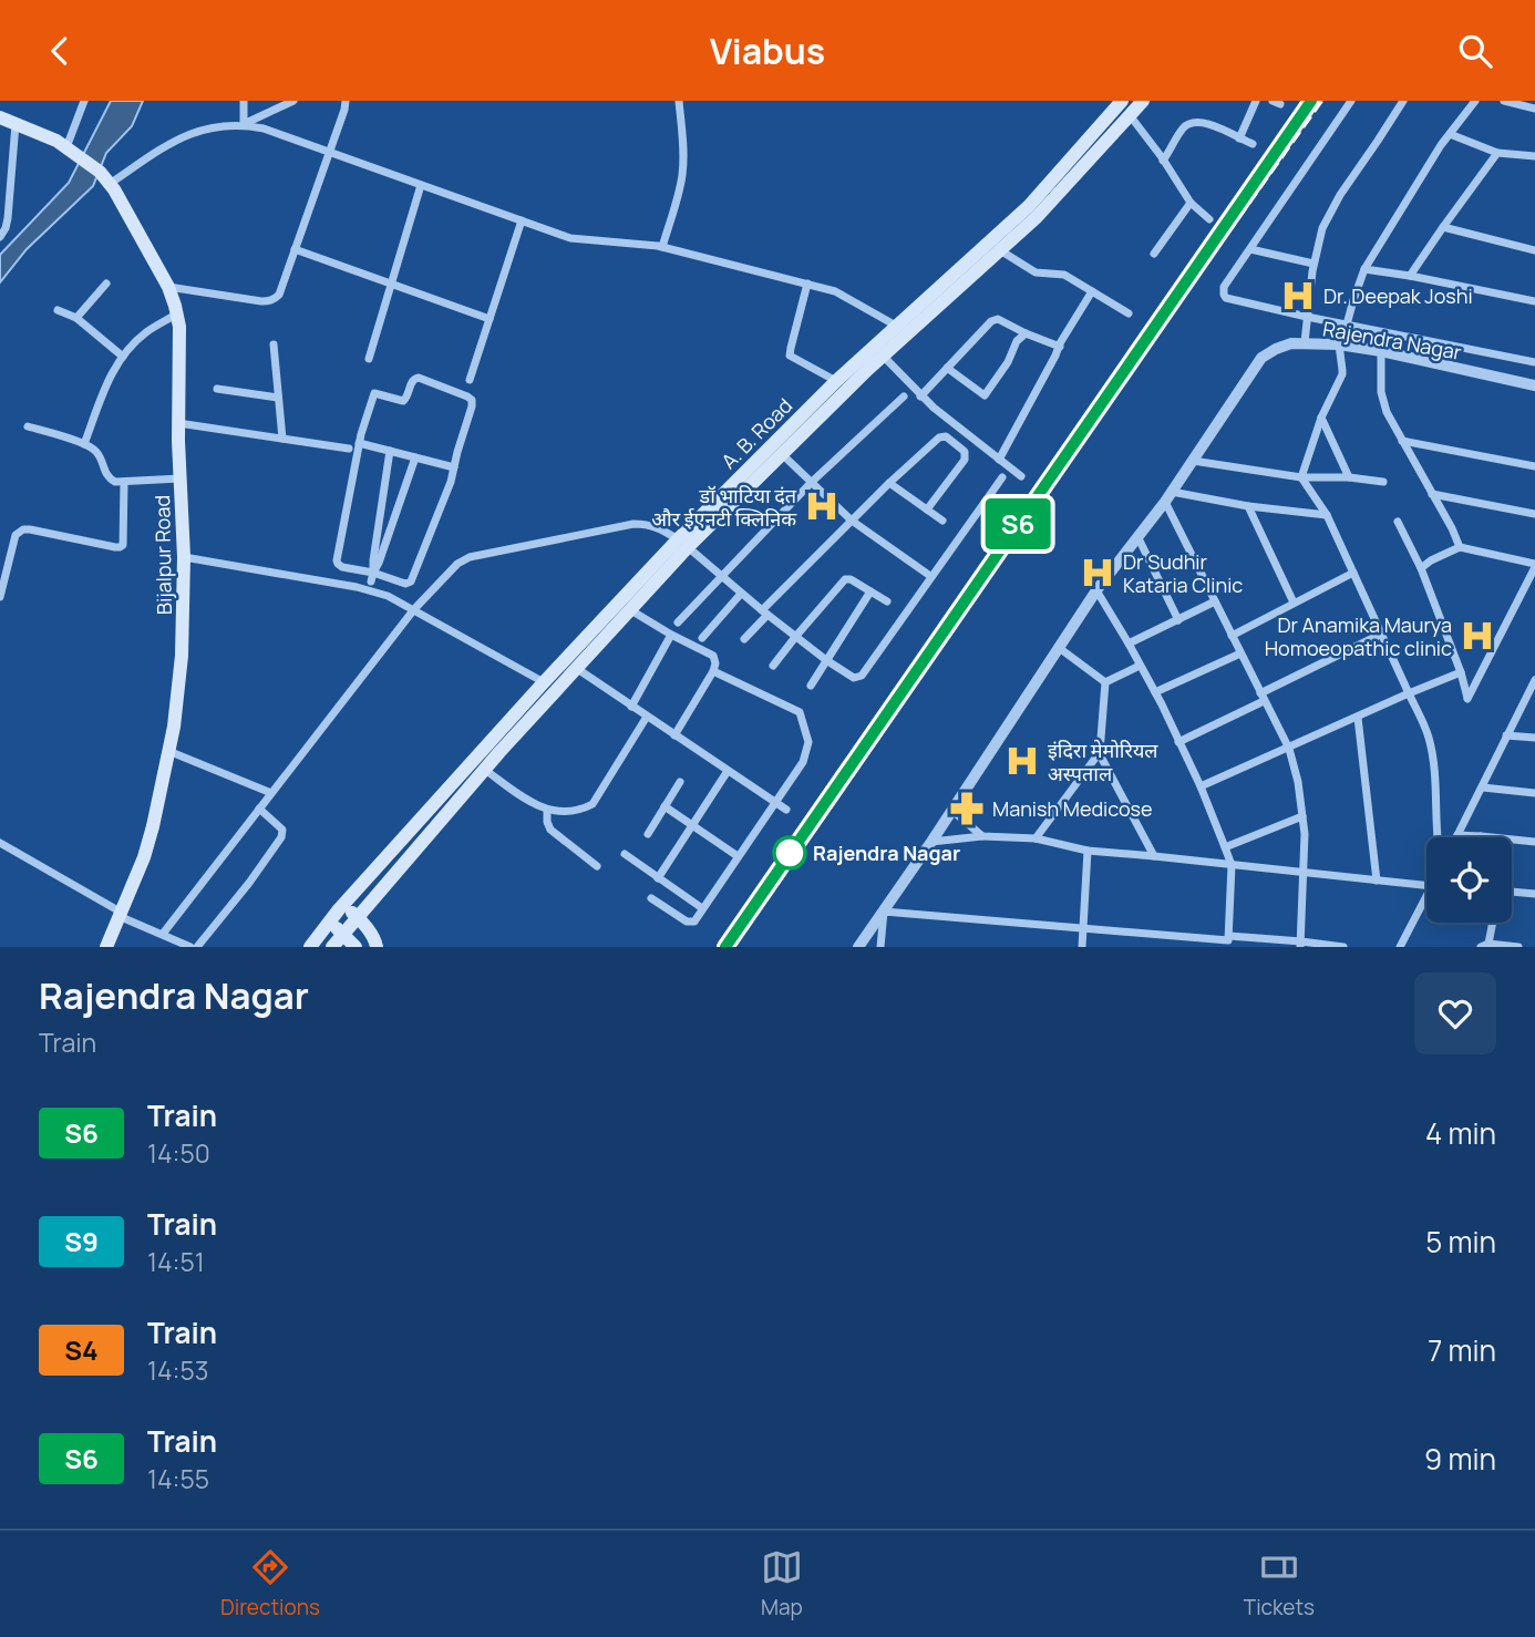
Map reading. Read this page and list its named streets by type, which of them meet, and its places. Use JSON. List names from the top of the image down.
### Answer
{
  "streets": {
    "main road": ["A. B. Road", "Bijalpur Road"],
    "street": ["Rajendra Nagar"]
  },
  "places": {
    "hospital": [
      "Dr. Deepak Joshi",
      "डॉ भाटिया दंत और ईएनटी क्लिनिक",
      "Dr Sudhir Kataria Clinic",
      "Dr Anamika Maurya Homoeopathic clinic",
      "इंदिरा मेमोरियल अस्पताल"
    ],
    "pharmacy": ["Manish Medicose"],
    "other": ["Rajendra Nagar"]
  },
  "page": {
    "header": "Viabus",
    "on_map": "S6",
    "heading": ["Rajendra Nagar", "Train"],
    "list": [
      {
        "mark": "S6",
        "name": "Train",
        "note": "14:50",
        "value": "4 min"
      },
      {
        "mark": "S9",
        "name": "Train",
        "note": "14:51",
        "value": "5 min"
      },
      {
        "mark": "S4",
        "name": "Train",
        "note": "14:53",
        "value": "7 min"
      },
      {
        "mark": "S6",
        "name": "Train",
        "note": "14:55",
        "value": "9 min"
      }
    ],
    "tabs": ["Directions", "Map", "Tickets"]
  }
}
